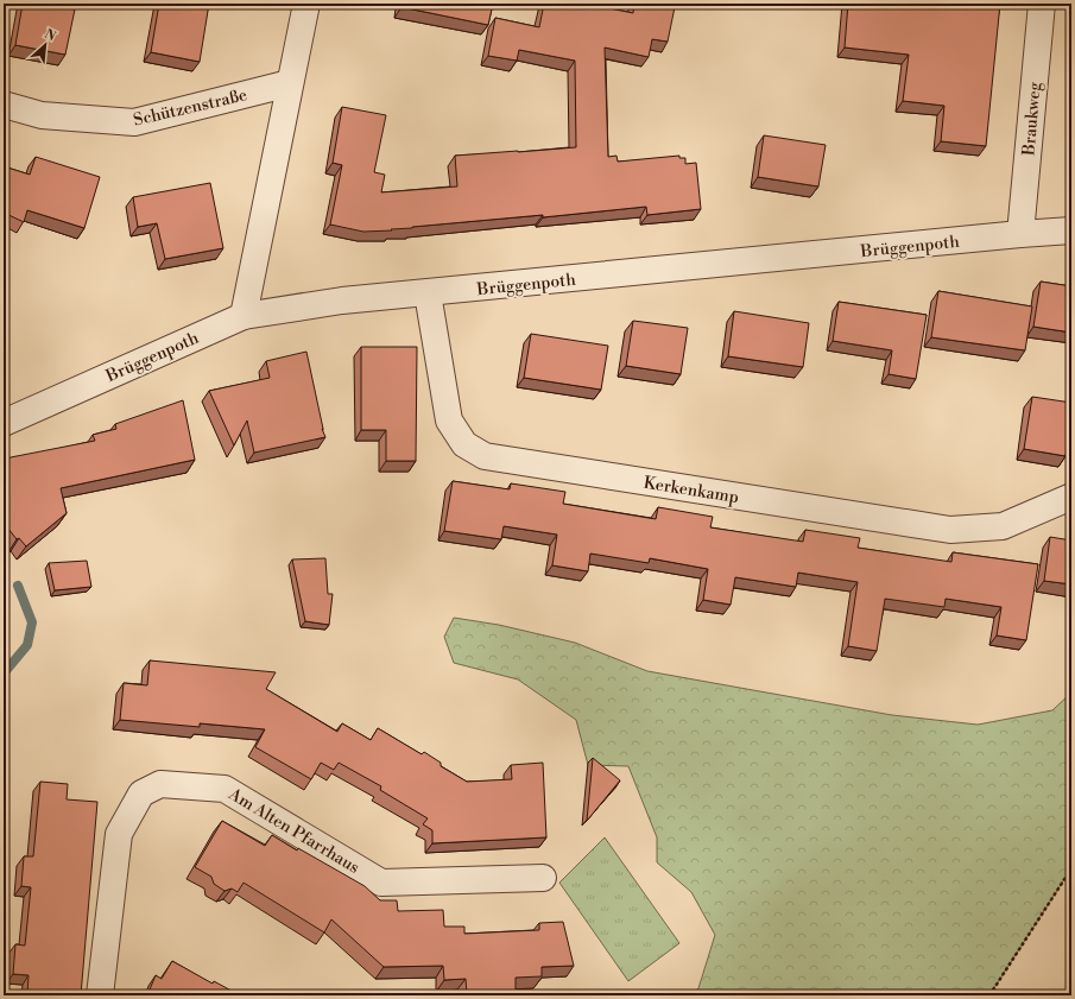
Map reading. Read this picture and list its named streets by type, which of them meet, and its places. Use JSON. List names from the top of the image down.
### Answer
{
  "streets": {
    "street": [
      "Schützenstraße",
      "Braukweg",
      "Brüggenpoth",
      "Kerkenkamp",
      "Am Alten Pfarrhaus"
    ]
  },
  "crossings": [
    ["Braukweg", "Brüggenpoth"],
    ["Brüggenpoth", "Kerkenkamp"]
  ],
  "north": "top right"
}
